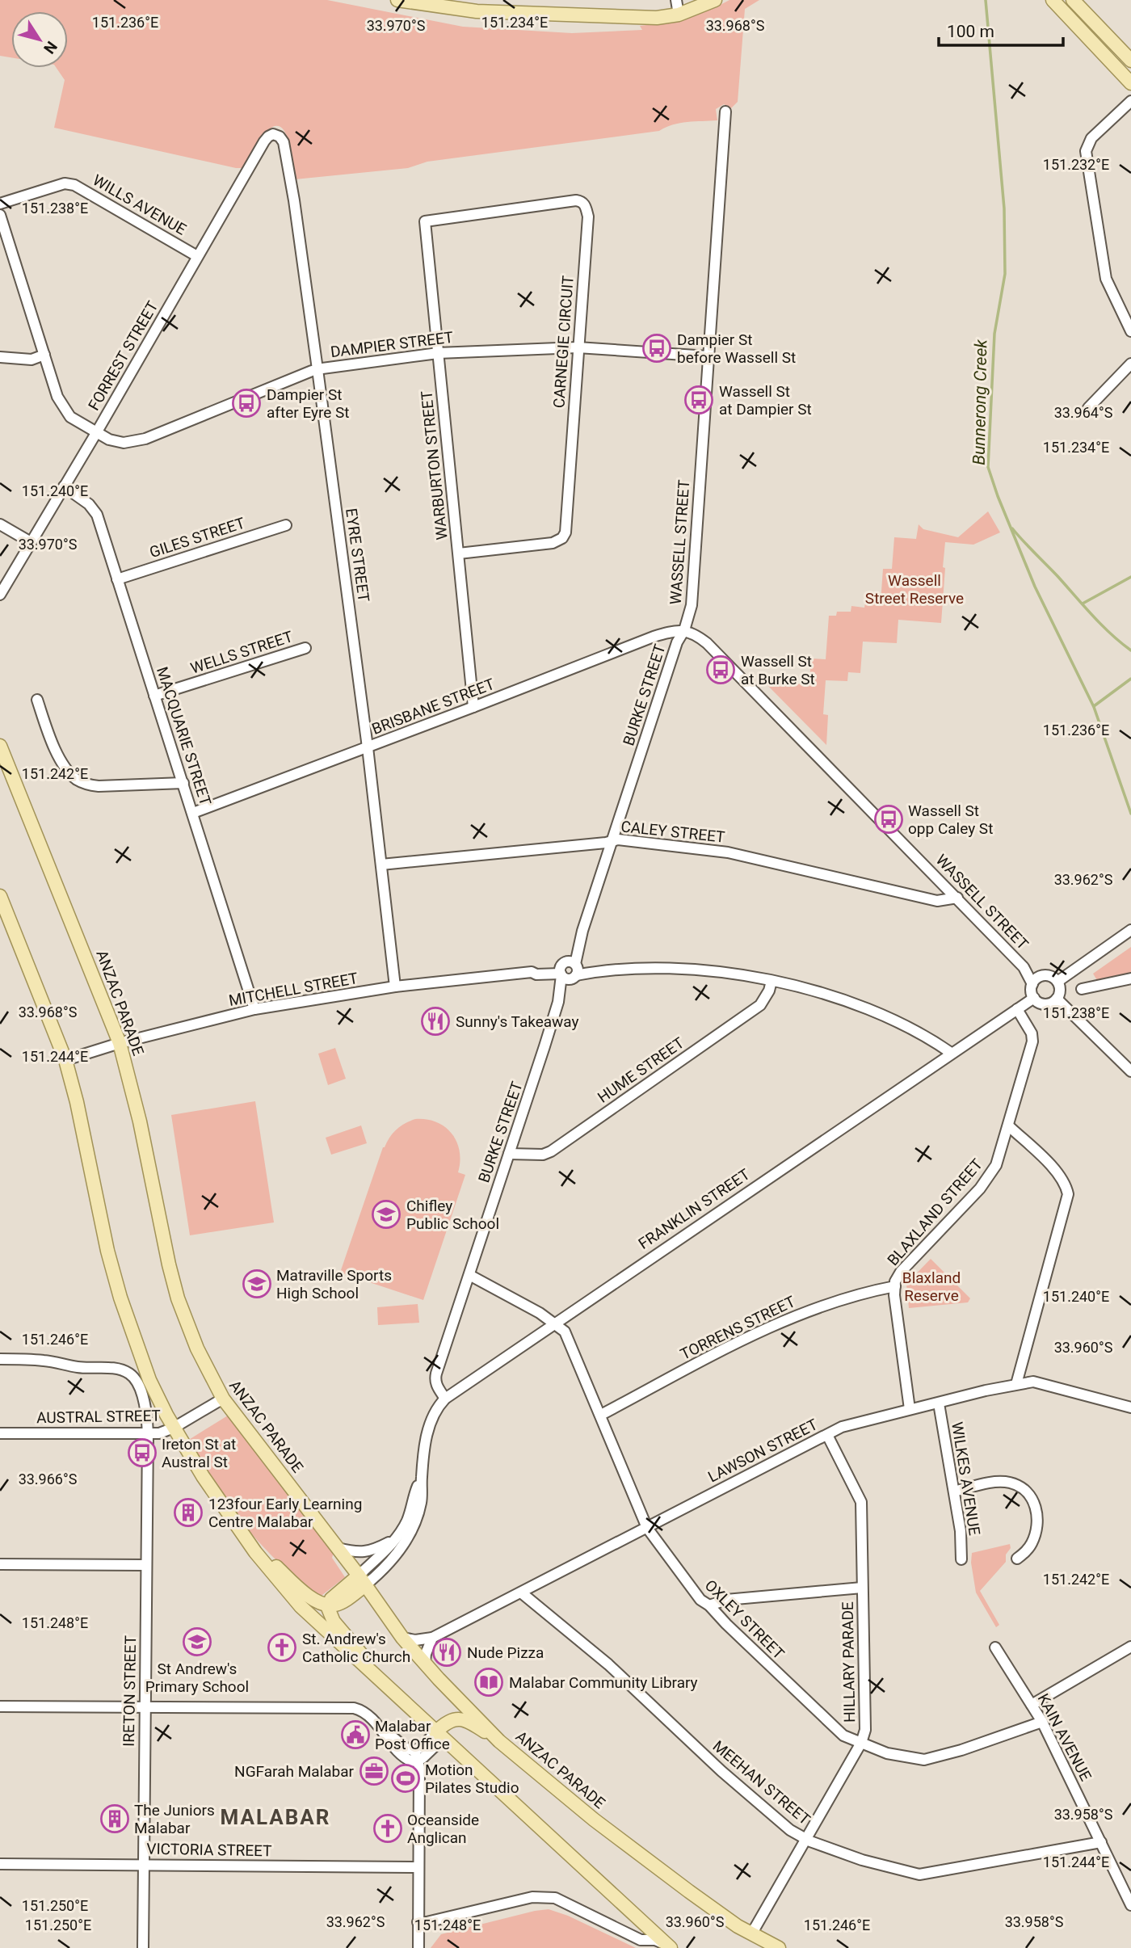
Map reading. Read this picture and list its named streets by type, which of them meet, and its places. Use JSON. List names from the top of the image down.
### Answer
{
  "streets": {
    "main road": ["ANZAC PARADE"],
    "street": [
      "WILLS AVENUE",
      "CARNEGIE CIRCUIT",
      "DAMPIER STREET",
      "FORREST STREET",
      "WARBURTON STREET",
      "GILES STREET",
      "WASSELL STREET",
      "EYRE STREET",
      "WELLS STREET",
      "BURKE STREET",
      "BRISBANE STREET",
      "MACQUARIE STREET",
      "CALEY STREET",
      "MITCHELL STREET",
      "HUME STREET",
      "FRANKLIN STREET",
      "BLAXLAND STREET",
      "TORRENS STREET",
      "AUSTRAL STREET",
      "LAWSON STREET",
      "WILKES AVENUE",
      "OXLEY STREET",
      "HILLARY PARADE",
      "IRETON STREET",
      "KAIN AVENUE",
      "MEEHAN STREET",
      "VICTORIA STREET"
    ]
  },
  "crossings": [
    ["WILLS AVENUE", "FORREST STREET"],
    ["CARNEGIE CIRCUIT", "DAMPIER STREET"],
    ["CARNEGIE CIRCUIT", "WARBURTON STREET"],
    ["DAMPIER STREET", "FORREST STREET"],
    ["DAMPIER STREET", "WARBURTON STREET"],
    ["DAMPIER STREET", "WASSELL STREET"],
    ["DAMPIER STREET", "EYRE STREET"],
    ["FORREST STREET", "EYRE STREET"],
    ["FORREST STREET", "MACQUARIE STREET"],
    ["WARBURTON STREET", "BRISBANE STREET"],
    ["GILES STREET", "MACQUARIE STREET"],
    ["WASSELL STREET", "BURKE STREET"],
    ["WASSELL STREET", "BRISBANE STREET"],
    ["WASSELL STREET", "CALEY STREET"],
    ["WASSELL STREET", "FRANKLIN STREET"],
    ["EYRE STREET", "BRISBANE STREET"],
    ["EYRE STREET", "CALEY STREET"],
    ["EYRE STREET", "MITCHELL STREET"],
    ["WELLS STREET", "MACQUARIE STREET"],
    ["BURKE STREET", "BRISBANE STREET"],
    ["BURKE STREET", "CALEY STREET"],
    ["BURKE STREET", "MITCHELL STREET"],
    ["BURKE STREET", "HUME STREET"],
    ["BURKE STREET", "FRANKLIN STREET"],
    ["BRISBANE STREET", "MACQUARIE STREET"],
    ["MACQUARIE STREET", "MITCHELL STREET"],
    ["MITCHELL STREET", "ANZAC PARADE"],
    ["MITCHELL STREET", "HUME STREET"],
    ["MITCHELL STREET", "FRANKLIN STREET"],
    ["ANZAC PARADE", "FRANKLIN STREET"],
    ["ANZAC PARADE", "AUSTRAL STREET"],
    ["ANZAC PARADE", "LAWSON STREET"],
    ["ANZAC PARADE", "HILLARY PARADE"],
    ["FRANKLIN STREET", "BLAXLAND STREET"],
    ["FRANKLIN STREET", "OXLEY STREET"],
    ["BLAXLAND STREET", "TORRENS STREET"],
    ["BLAXLAND STREET", "LAWSON STREET"],
    ["TORRENS STREET", "OXLEY STREET"],
    ["AUSTRAL STREET", "IRETON STREET"],
    ["LAWSON STREET", "WILKES AVENUE"],
    ["LAWSON STREET", "OXLEY STREET"],
    ["LAWSON STREET", "HILLARY PARADE"],
    ["LAWSON STREET", "MEEHAN STREET"],
    ["OXLEY STREET", "HILLARY PARADE"],
    ["OXLEY STREET", "KAIN AVENUE"],
    ["HILLARY PARADE", "MEEHAN STREET"],
    ["IRETON STREET", "VICTORIA STREET"],
    ["KAIN AVENUE", "MEEHAN STREET"]
  ],
  "districts": ["MALABAR"],
  "water": ["Bunnerong Creek"],
  "parks": ["Wassell Street Reserve", "Blaxland Reserve"],
  "places": {
    "bus stop": [
      "Dampier St before Wassell St",
      "Wassell St at Dampier St",
      "Dampier St after Eyre St",
      "Wassell St at Burke St",
      "Wassell St opp Caley St",
      "Ireton St at Austral St"
    ],
    "restaurant": ["Sunny's Takeaway", "Nude Pizza"],
    "school or university": ["Chifley Public School", "Matraville Sports High School", "St Andrew's Primary School"],
    "building": ["123four Early Learning Centre Malabar", "The Juniors Malabar"],
    "church": ["St. Andrew's Catholic Church", "Oceanside Anglican"],
    "library": ["Malabar Community Library"],
    "public building": ["Malabar Post Office"],
    "office": ["NGFarah Malabar"],
    "sports": ["Motion Pilates Studio"]
  },
  "scale_bar": "100 m",
  "north": "bottom right",
  "coordinates": [
    "151.236°E",
    "151.234°E",
    "33.968°S",
    "33.970°S",
    "151.232°E",
    "151.238°E",
    "33.964°S",
    "151.240°E",
    "151.242°E",
    "33.962°S",
    "151.244°E",
    "151.246°E",
    "33.960°S",
    "33.966°S",
    "151.248°E",
    "33.958°S",
    "151.250°E"
  ]
}
